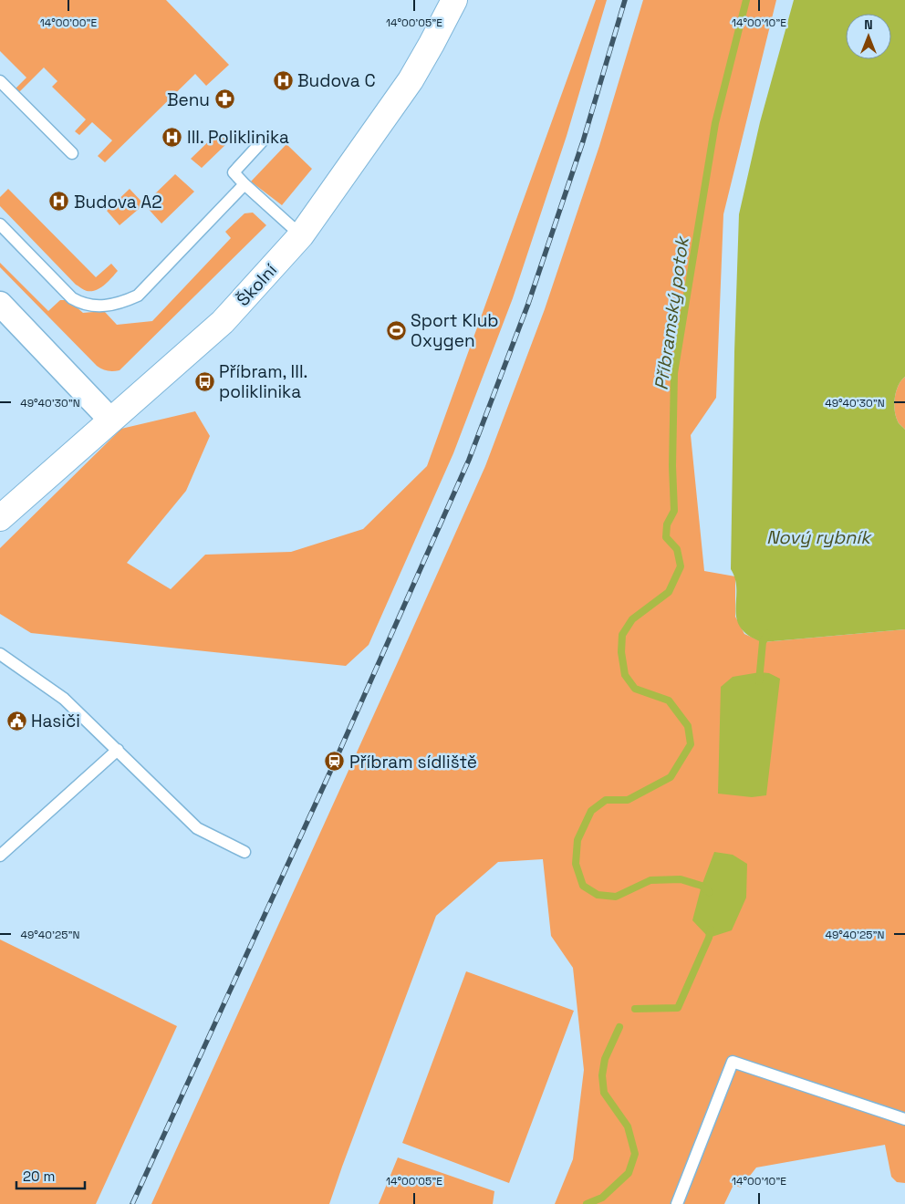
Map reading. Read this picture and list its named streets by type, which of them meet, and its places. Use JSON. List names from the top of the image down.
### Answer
{
  "streets": {
    "street": ["Školní"]
  },
  "water": ["Příbramský potok", "Nový rybník"],
  "places": {
    "hospital": ["Budova C", "III. Poliklinika", "Budova A2"],
    "pharmacy": ["Benu"],
    "sports": ["Sport Klub Oxygen"],
    "bus stop": ["Příbram, III. poliklinika"],
    "public building": ["Hasiči"],
    "station": ["Příbram sídliště"]
  },
  "scale_bar": "20 m",
  "north": "top",
  "coordinates": [
    "14°00'00\"E",
    "14°00'05\"E",
    "14°00'10\"E",
    "49°40'30\"N",
    "49°40'25\"N"
  ]
}
